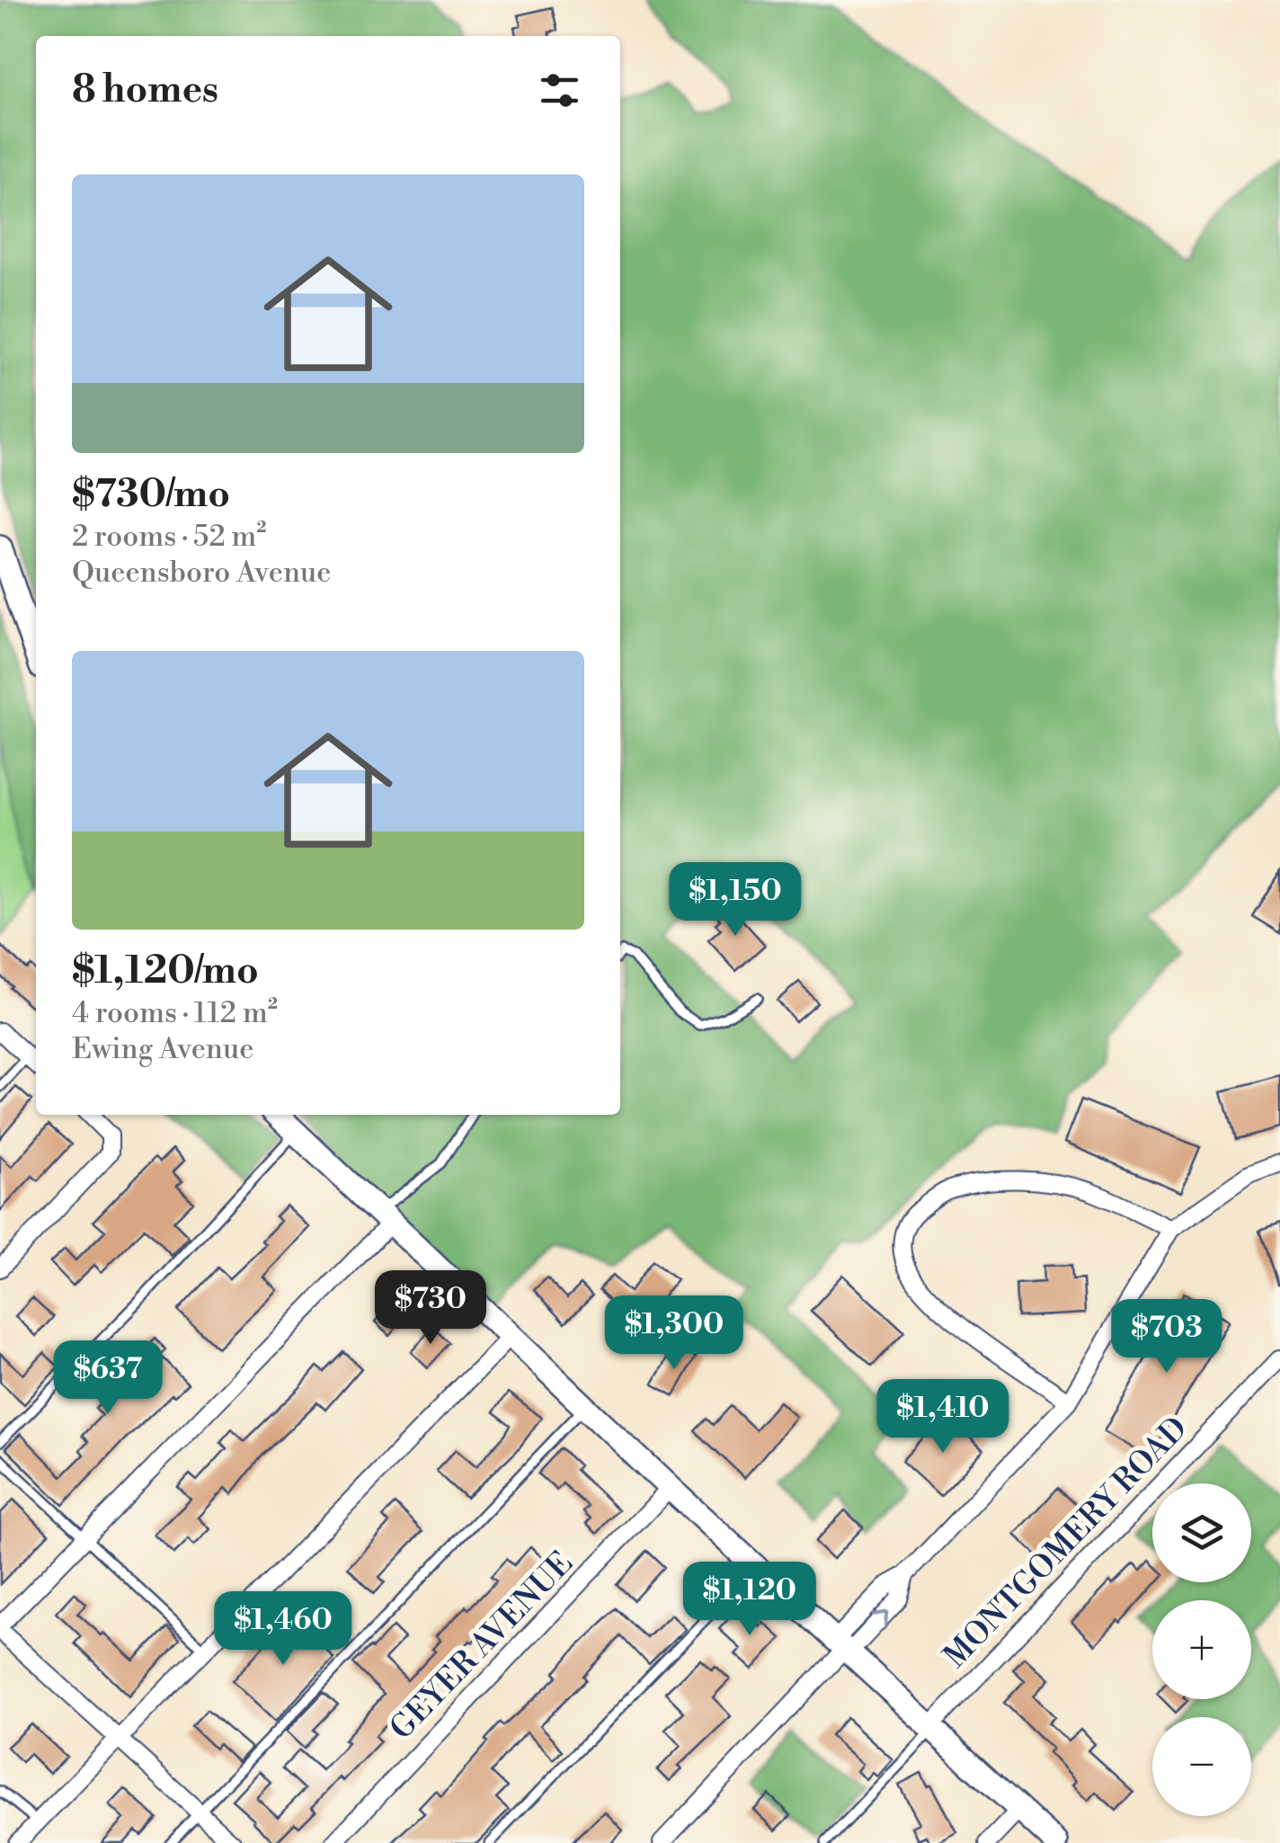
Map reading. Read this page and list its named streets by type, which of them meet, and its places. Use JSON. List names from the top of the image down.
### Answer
{
  "streets": {
    "street": ["MONTGOMERY ROAD", "GEYER AVENUE"]
  },
  "page": {
    "heading": "8 homes",
    "list": [
      {
        "name": "$730/mo",
        "note": "2 rooms · 52 m² · Queensboro Avenue"
      },
      {
        "name": "$1,120/mo",
        "note": "4 rooms · 112 m² · Ewing Avenue"
      }
    ],
    "price": [
      "$1,150",
      "$730",
      "$1,300",
      "$703",
      "$637",
      "$1,410",
      "$1,120",
      "$1,460"
    ],
    "map_buttons": ["+", "−"]
  }
}
